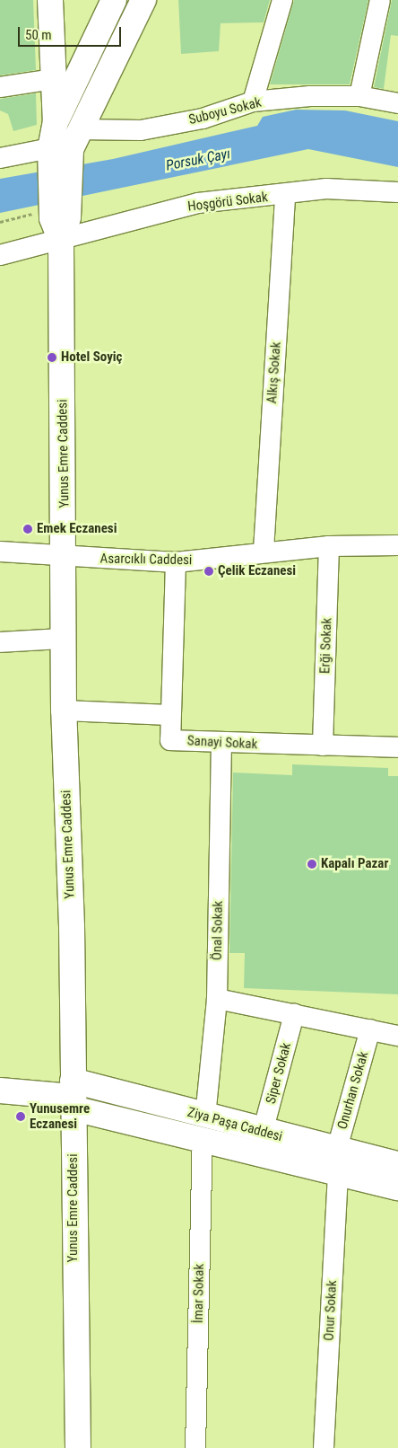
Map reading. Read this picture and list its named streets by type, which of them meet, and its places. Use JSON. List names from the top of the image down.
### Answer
{
  "streets": {
    "main road": ["Yunus Emre Caddesi", "Ziya Paşa Caddesi"],
    "street": [
      "Suboyu Sokak",
      "Hoşgörü Sokak",
      "Alkış Sokak",
      "Asarcıklı Caddesi",
      "Erği Sokak",
      "Sanayi Sokak",
      "Önal Sokak",
      "Siper Sokak",
      "Onurhan Sokak",
      "İmar Sokak",
      "Onur Sokak"
    ]
  },
  "crossings": [
    ["Suboyu Sokak", "Yunus Emre Caddesi"],
    ["Hoşgörü Sokak", "Alkış Sokak"],
    ["Hoşgörü Sokak", "Yunus Emre Caddesi"],
    ["Alkış Sokak", "Asarcıklı Caddesi"],
    ["Yunus Emre Caddesi", "Asarcıklı Caddesi"],
    ["Yunus Emre Caddesi", "Ziya Paşa Caddesi"],
    ["Asarcıklı Caddesi", "Erği Sokak"],
    ["Asarcıklı Caddesi", "Sanayi Sokak"],
    ["Erği Sokak", "Sanayi Sokak"],
    ["Sanayi Sokak", "Önal Sokak"],
    ["Önal Sokak", "Ziya Paşa Caddesi"],
    ["Önal Sokak", "İmar Sokak"],
    ["Siper Sokak", "Ziya Paşa Caddesi"],
    ["Onurhan Sokak", "Ziya Paşa Caddesi"],
    ["Onurhan Sokak", "Onur Sokak"],
    ["Ziya Paşa Caddesi", "İmar Sokak"],
    ["Ziya Paşa Caddesi", "Onur Sokak"]
  ],
  "water": ["Porsuk Çayı"],
  "places": [
    "Hotel Soyiç",
    "Emek Eczanesi",
    "Çelik Eczanesi",
    "Kapalı Pazar",
    "Yunusemre Eczanesi"
  ],
  "scale_bar": "50 m"
}
